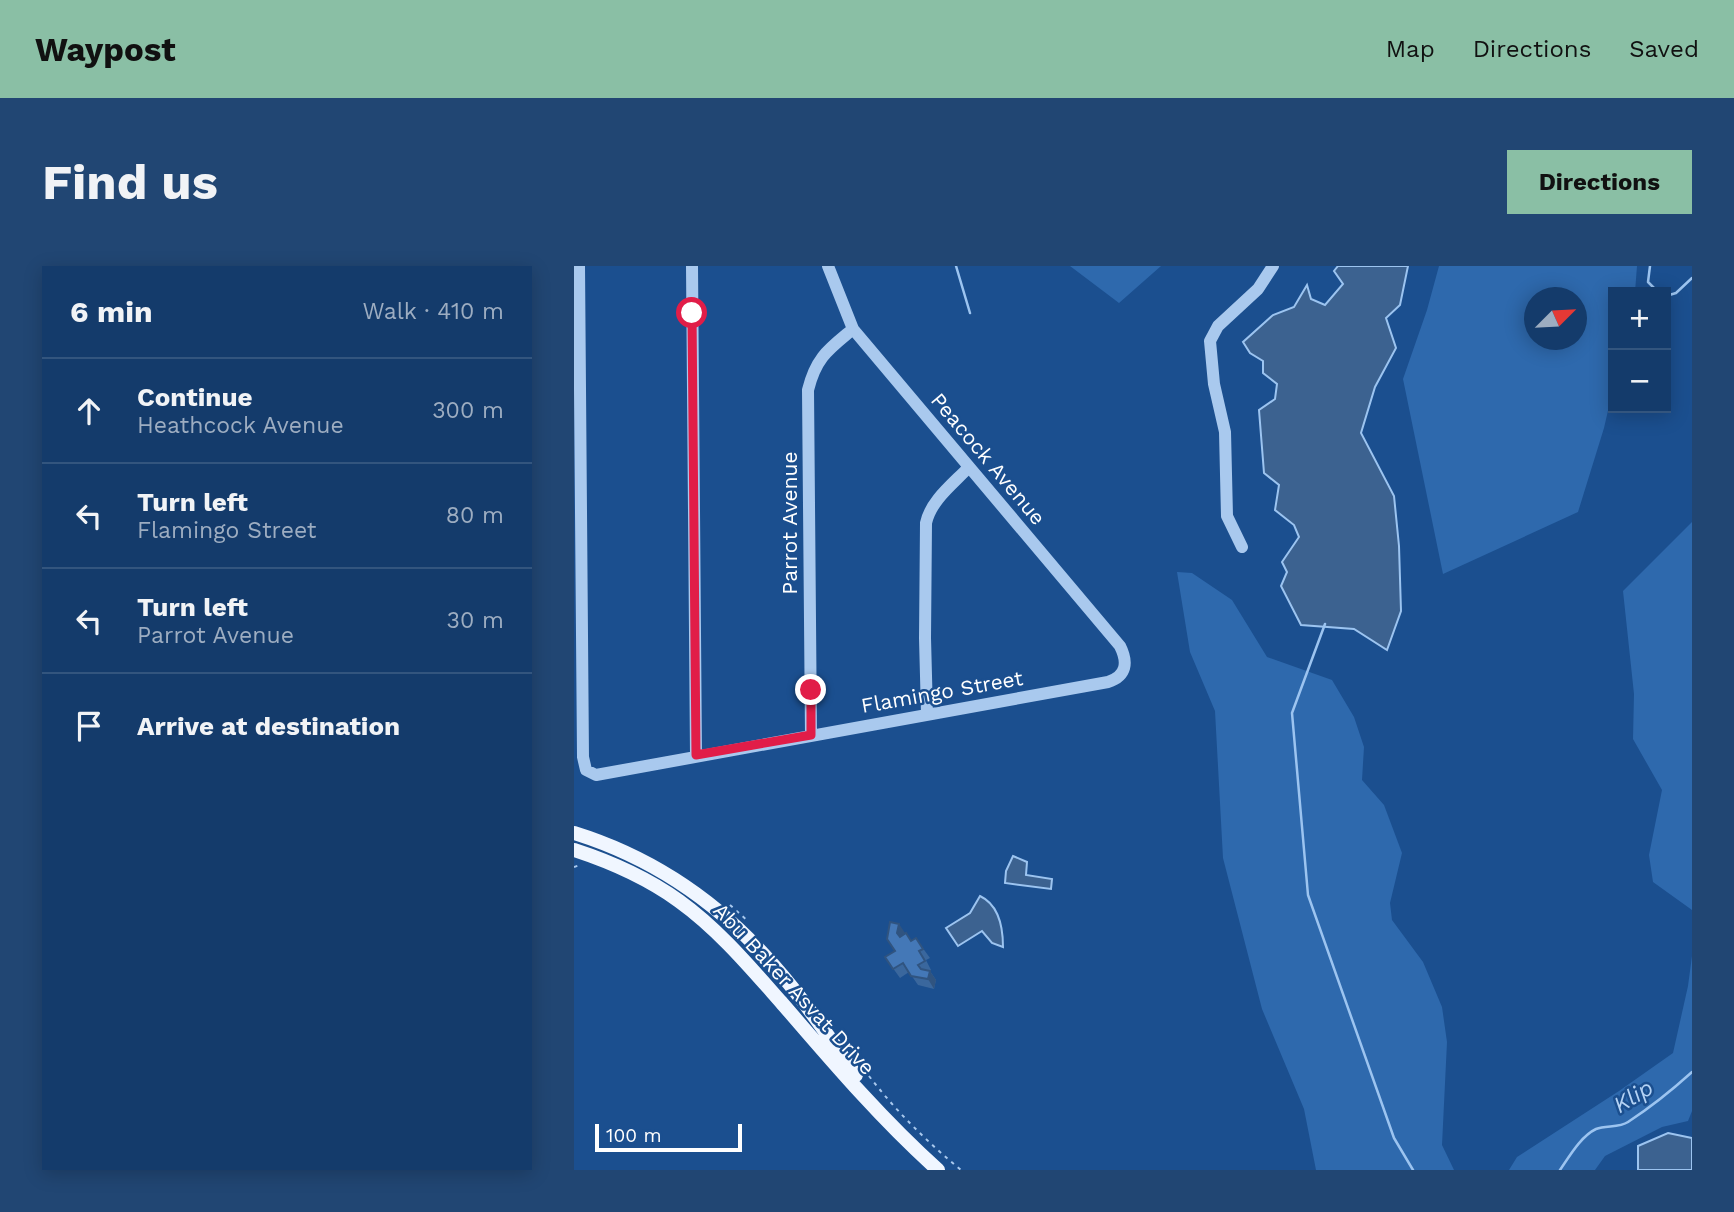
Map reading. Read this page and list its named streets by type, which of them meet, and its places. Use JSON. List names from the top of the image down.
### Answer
{
  "streets": {
    "main road": ["Abu Baker Asvat Drive"],
    "street": ["Peacock Avenue", "Parrot Avenue", "Flamingo Street"]
  },
  "crossings": [
    ["Peacock Avenue", "Parrot Avenue"],
    ["Peacock Avenue", "Flamingo Street"],
    ["Parrot Avenue", "Flamingo Street"]
  ],
  "water": ["Klip"],
  "scale_bar": "100 m",
  "north": "top right",
  "page": {
    "header": "Waypost",
    "nav": ["Map", "Directions", "Saved"],
    "buttons": "Directions",
    "title": "Find us",
    "heading": ["6 min", "Walk · 410 m"],
    "map_buttons": ["+", "−"],
    "list": [
      ["Continue", "Heathcock Avenue", "300 m"],
      ["Turn left", "Flamingo Street", "80 m"],
      ["Turn left", "Parrot Avenue", "30 m"],
      "Arrive at destination"
    ],
    "scale": "100 m"
  }
}
